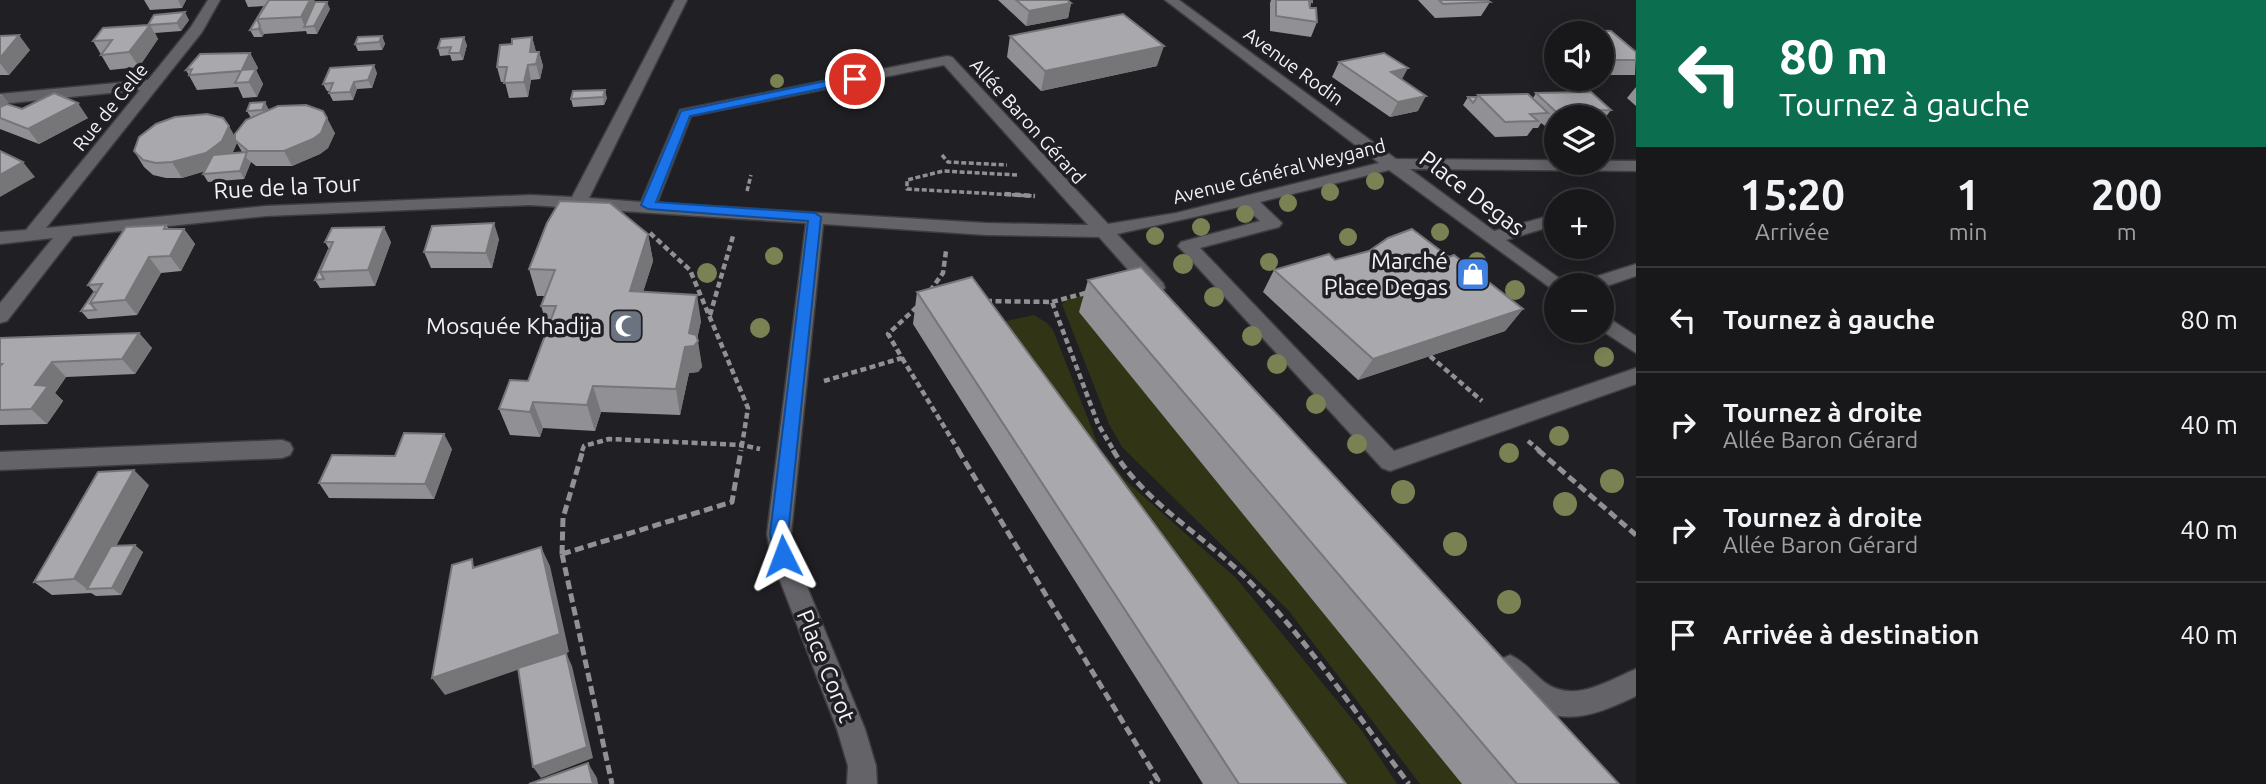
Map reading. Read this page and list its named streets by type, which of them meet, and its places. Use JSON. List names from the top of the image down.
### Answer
{
  "streets": {
    "street": [
      "Avenue Rodin",
      "Rue de Celle",
      "Allée Baron Gérard",
      "Avenue Général Weygand",
      "Rue de la Tour",
      "Place Degas",
      "Place Corot"
    ]
  },
  "crossings": [
    ["Avenue Rodin", "Avenue Général Weygand"],
    ["Avenue Rodin", "Place Degas"],
    ["Rue de Celle", "Rue de la Tour"],
    ["Allée Baron Gérard", "Avenue Général Weygand"],
    ["Allée Baron Gérard", "Rue de la Tour"],
    ["Avenue Général Weygand", "Rue de la Tour"],
    ["Avenue Général Weygand", "Place Degas"],
    ["Avenue Général Weygand", "Place Corot"],
    ["Rue de la Tour", "Place Corot"]
  ],
  "places": {
    "shop": ["Marché Place Degas"],
    "mosque": ["Mosquée Khadija"]
  },
  "page": {
    "turn": ["80 m", "Tournez à gauche"],
    "map_buttons": ["+", "−"],
    "eta": [
      "15:20",
      "Arrivée",
      "1",
      "min",
      "200",
      "m"
    ],
    "list": [
      {
        "name": "Tournez à gauche",
        "value": "80 m"
      },
      {
        "name": "Tournez à droite",
        "note": "Allée Baron Gérard",
        "value": "40 m"
      },
      {
        "name": "Tournez à droite",
        "note": "Allée Baron Gérard",
        "value": "40 m"
      },
      {
        "name": "Arrivée à destination",
        "value": "40 m"
      }
    ]
  }
}
